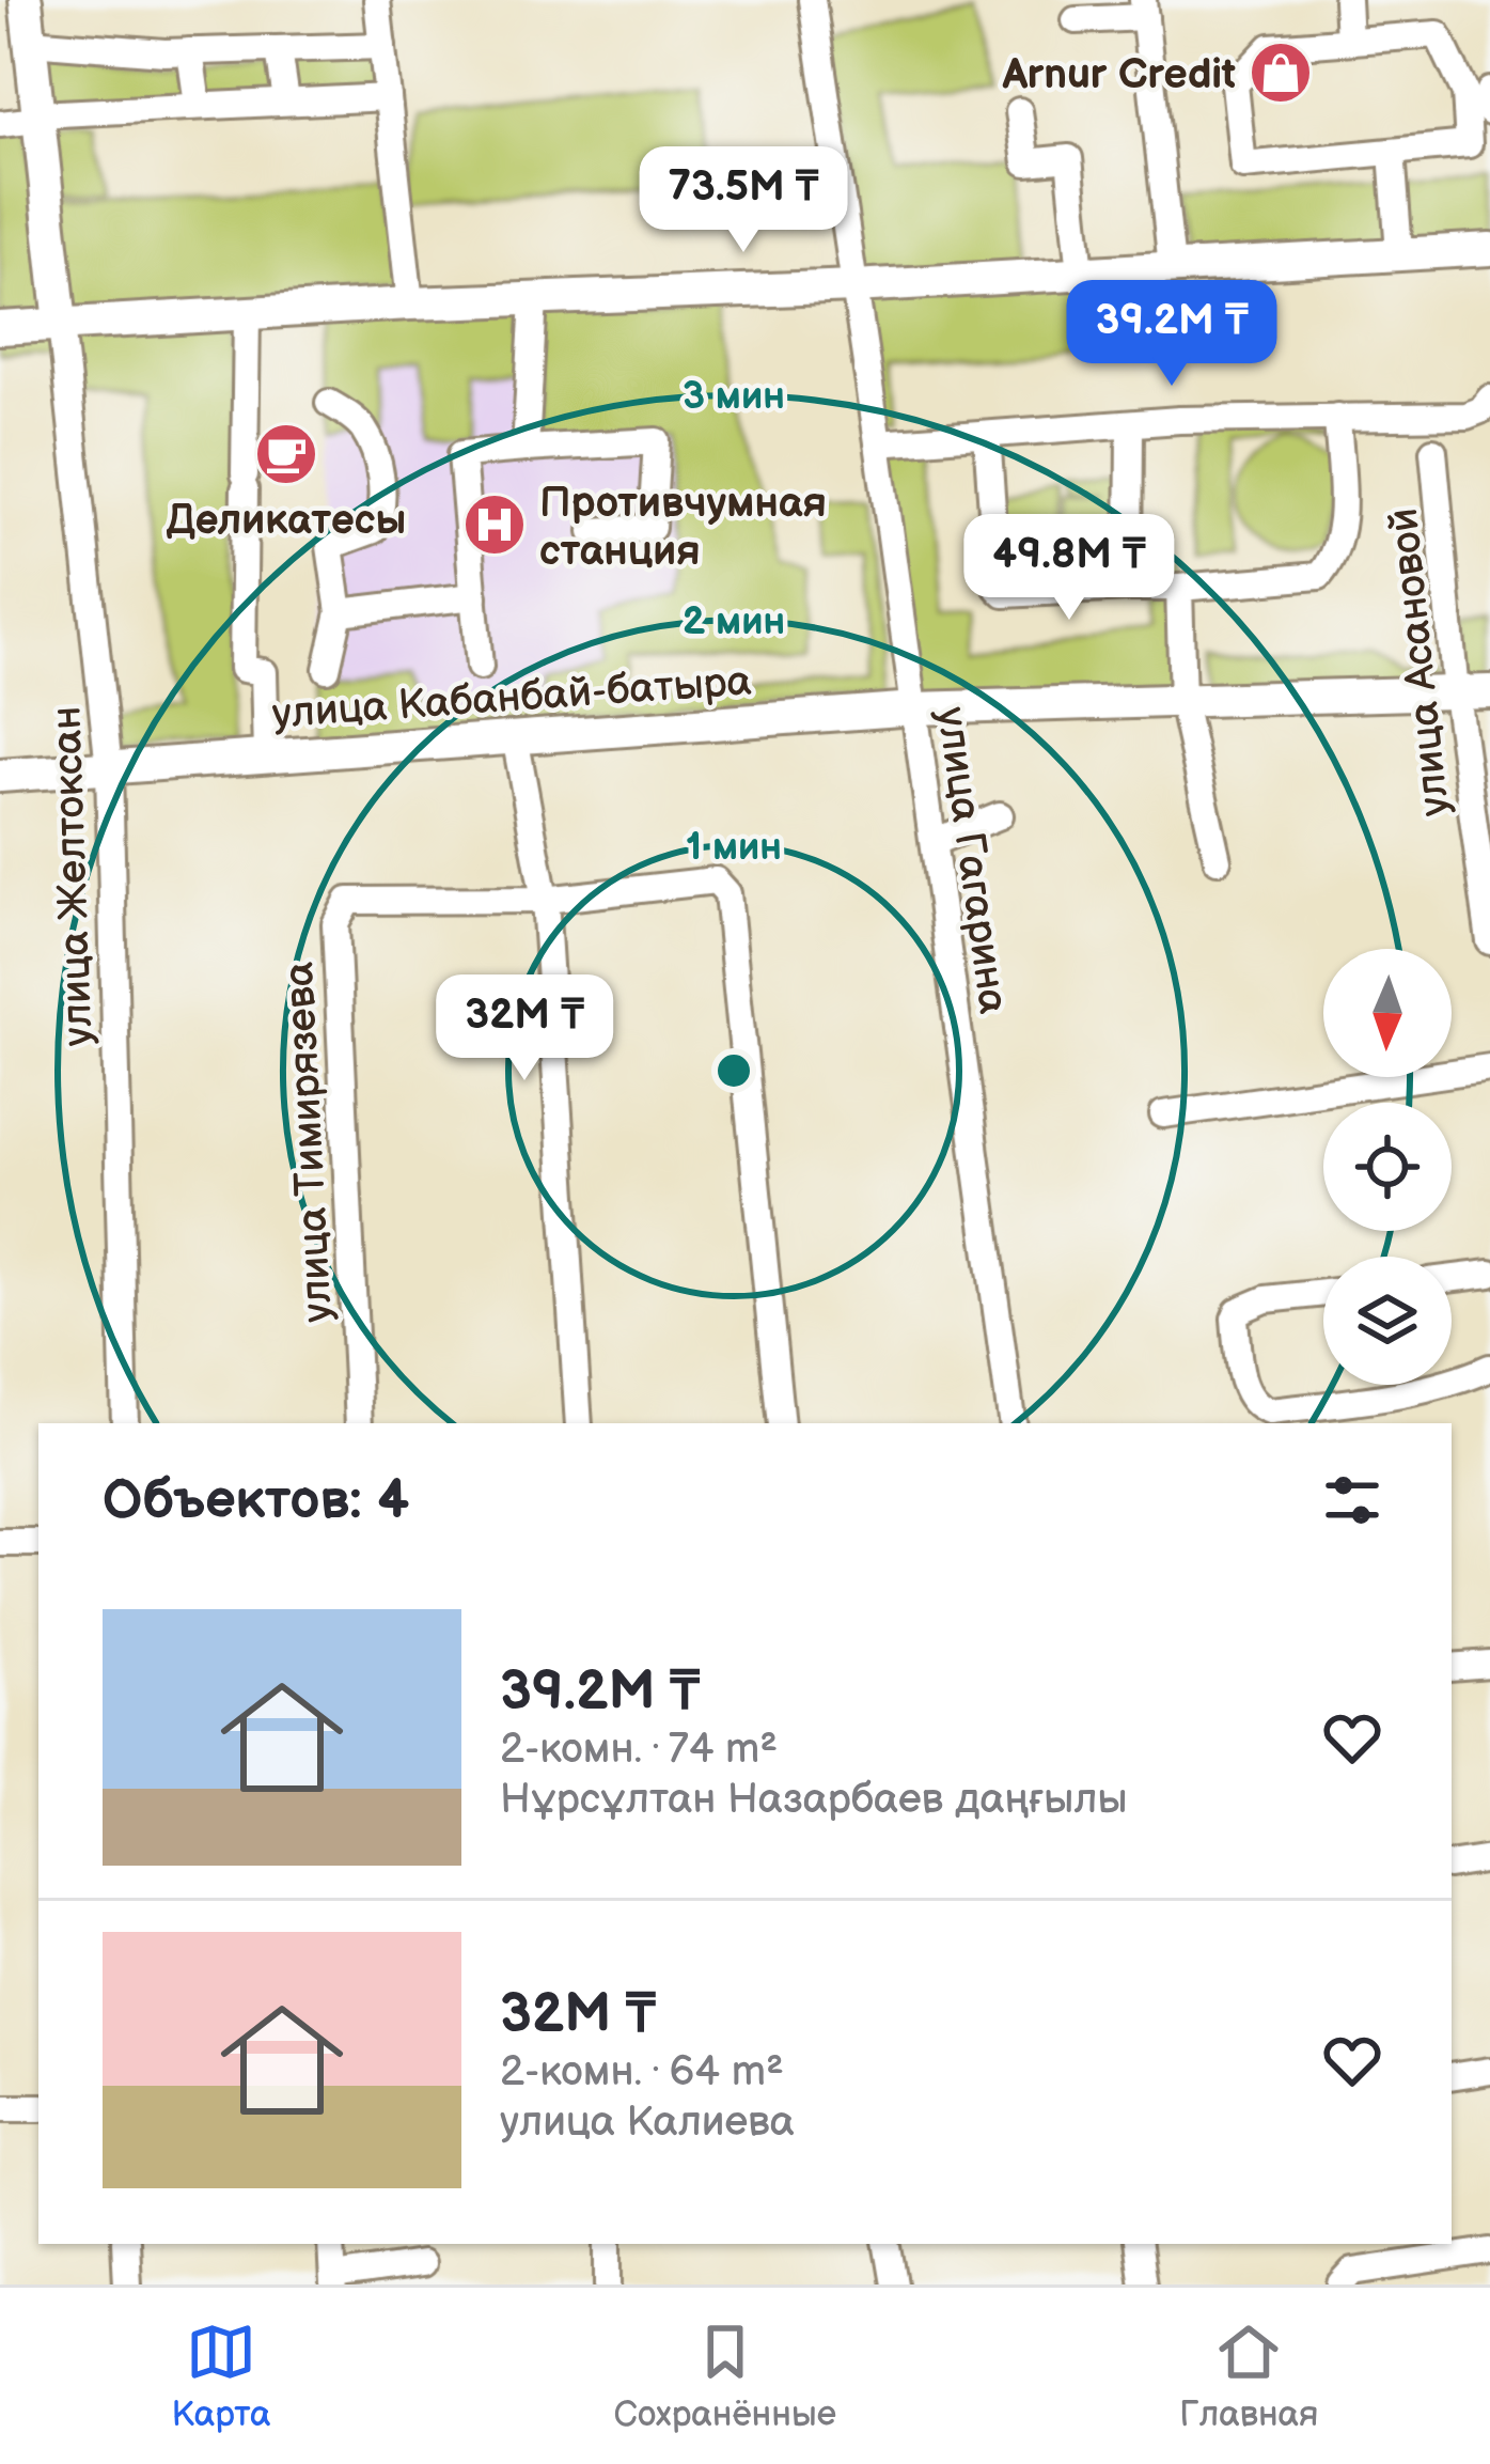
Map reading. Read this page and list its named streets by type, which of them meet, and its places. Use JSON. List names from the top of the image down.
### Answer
{
  "streets": {
    "main road": ["улица Кабанбай-батыра"],
    "street": [
      "улица Асановой",
      "улица Гагарина",
      "улица Желтоксан",
      "улица Тимирязева"
    ]
  },
  "crossings": [
    ["улица Асановой", "улица Кабанбай-батыра"],
    ["улица Кабанбай-батыра", "улица Гагарина"],
    ["улица Кабанбай-батыра", "улица Желтоксан"]
  ],
  "places": {
    "shop": ["Arnur Credit"],
    "cafe": ["Деликатесы"],
    "hospital": ["Противчумная станция"]
  },
  "north": "bottom",
  "page": {
    "price": [
      "73.5M ₸",
      "39.2M ₸",
      "49.8M ₸",
      "32M ₸"
    ],
    "heading": "Объектов: 4",
    "list": [
      {
        "name": "39.2M ₸",
        "note": "2-комн. · 74 m² · Нұрсұлтан Назарбаев даңғылы"
      },
      {
        "name": "32M ₸",
        "note": "2-комн. · 64 m² · улица Калиева"
      }
    ],
    "tabs": ["Карта", "Сохранённые", "Главная"]
  },
  "rings": ["3 мин", "2 мин", "1 мин"]
}
